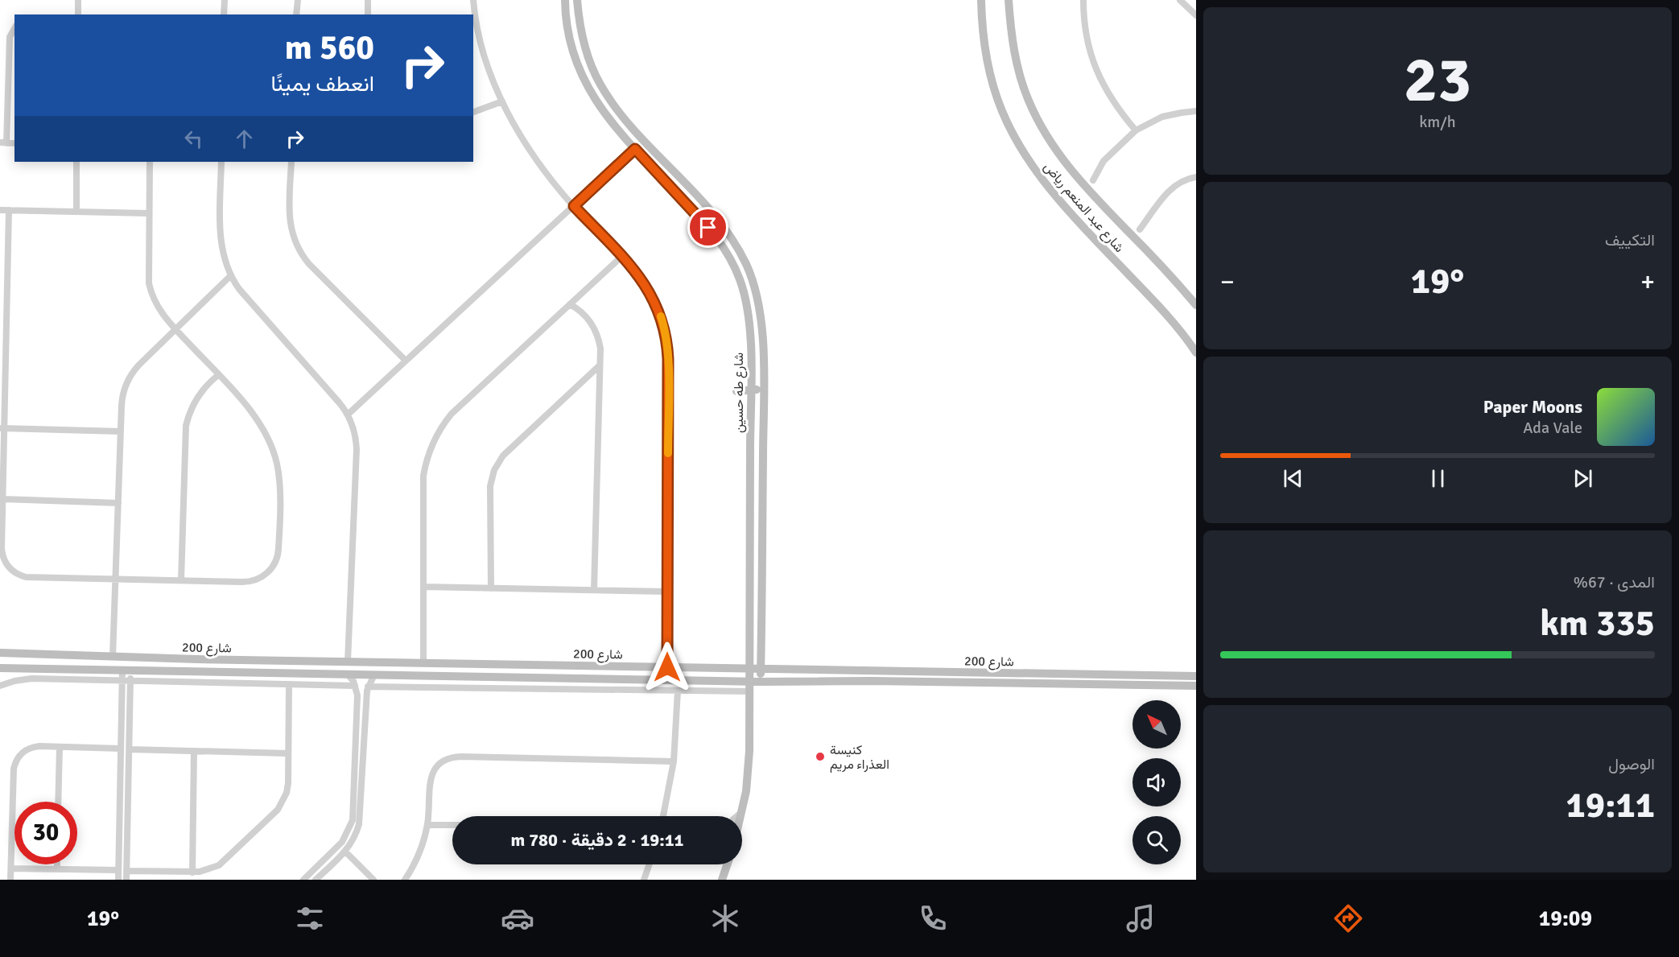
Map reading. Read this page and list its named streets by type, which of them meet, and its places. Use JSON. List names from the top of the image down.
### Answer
{
  "streets": {
    "street": ["شارع عبد المنعم رياض", "شارع طه حسين", "شارع 200"]
  },
  "crossings": [
    ["شارع طه حسين", "شارع 200"]
  ],
  "places": ["كنيسة العذراء مريم"],
  "north": "top left",
  "page": {
    "tile": [
      ["23", "km/h"],
      "التكييف",
      ["المدى · 67%", "335 km"],
      ["الوصول", "19:11"]
    ],
    "turn": ["560 m", "انعطف يمينًا"],
    "heat": ["−", "19°", "+"],
    "song": ["Paper Moons", "Ada Vale"],
    "limit": "30",
    "trip": "19:11 · 2 دقيقة · 780 m",
    "tabs": ["19:09", "19°"]
  }
}
